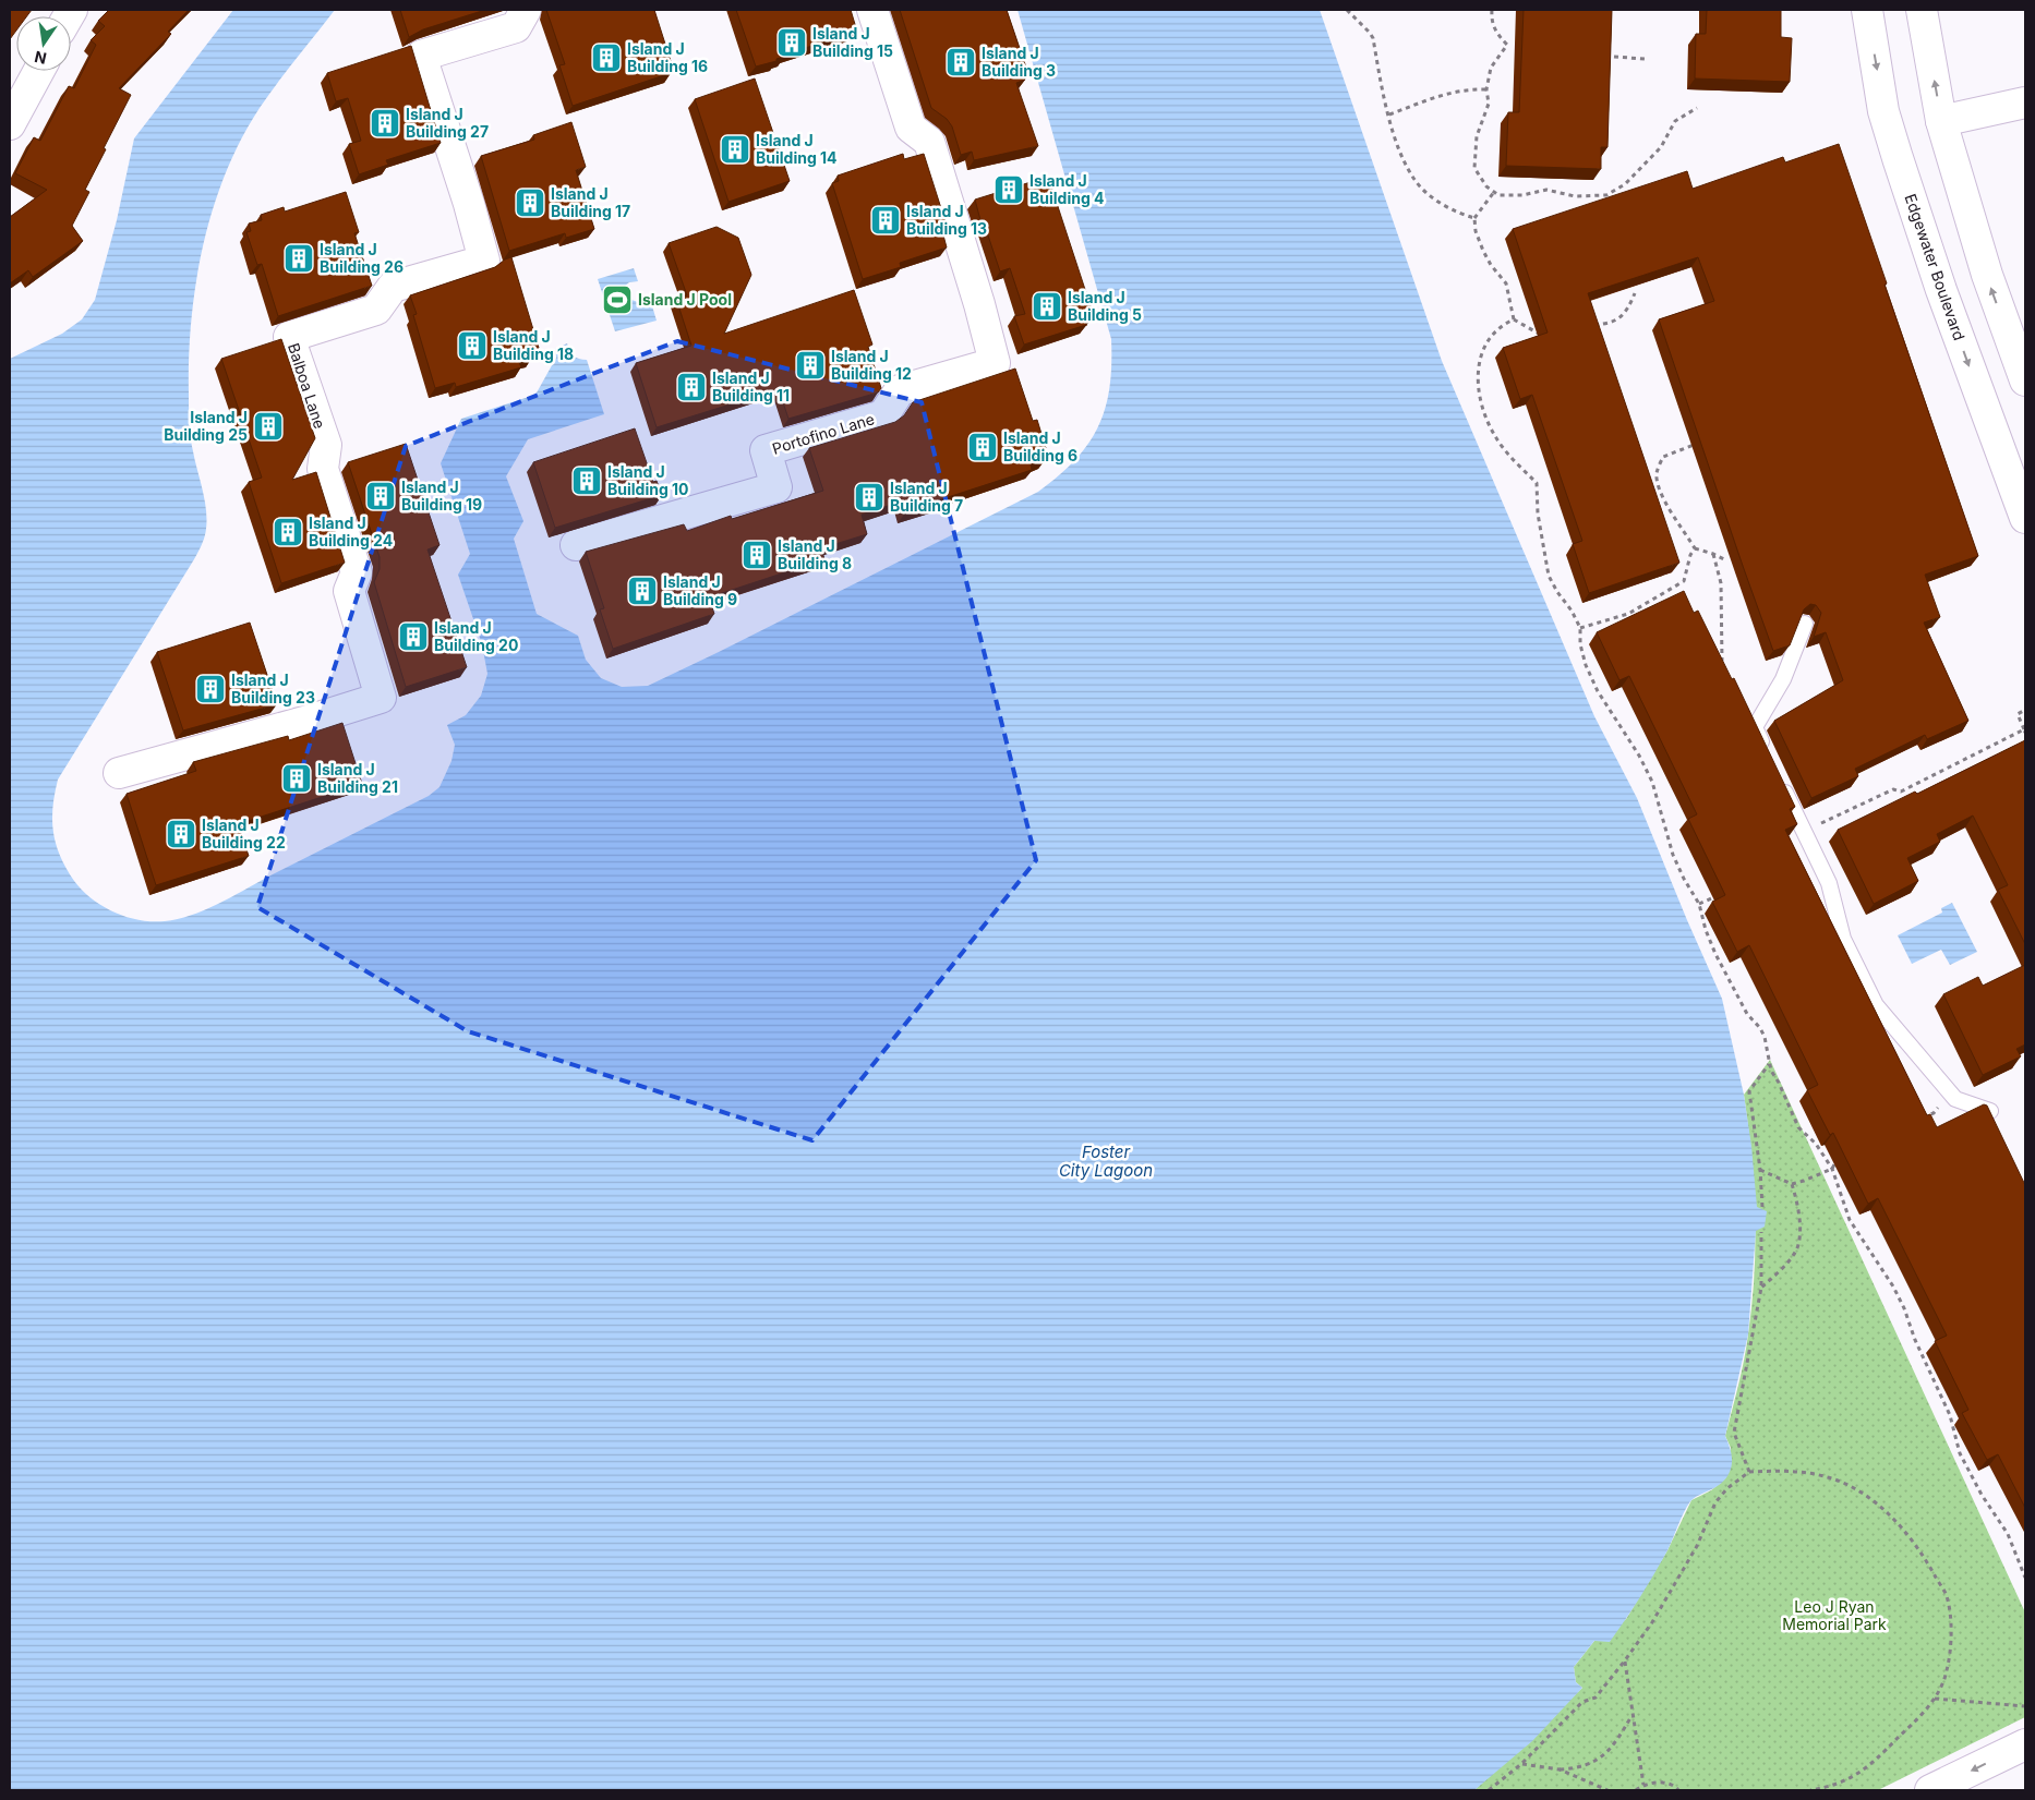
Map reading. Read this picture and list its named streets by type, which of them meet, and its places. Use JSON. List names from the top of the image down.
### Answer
{
  "streets": {
    "street": ["Edgewater Boulevard", "Balboa Lane", "Portofino Lane"]
  },
  "water": ["Foster City Lagoon"],
  "parks": ["Leo J Ryan Memorial Park"],
  "places": {
    "building": [
      "Island J Building 15",
      "Island J Building 16",
      "Island J Building 3",
      "Island J Building 27",
      "Island J Building 14",
      "Island J Building 4",
      "Island J Building 17",
      "Island J Building 13",
      "Island J Building 26",
      "Island J Building 5",
      "Island J Building 18",
      "Island J Building 12",
      "Island J Building 11",
      "Island J Building 25",
      "Island J Building 6",
      "Island J Building 10",
      "Island J Building 19",
      "Island J Building 7",
      "Island J Building 24",
      "Island J Building 8",
      "Island J Building 9",
      "Island J Building 20",
      "Island J Building 23",
      "Island J Building 21",
      "Island J Building 22"
    ],
    "sports": ["Island J Pool"]
  },
  "north": "bottom"
}
